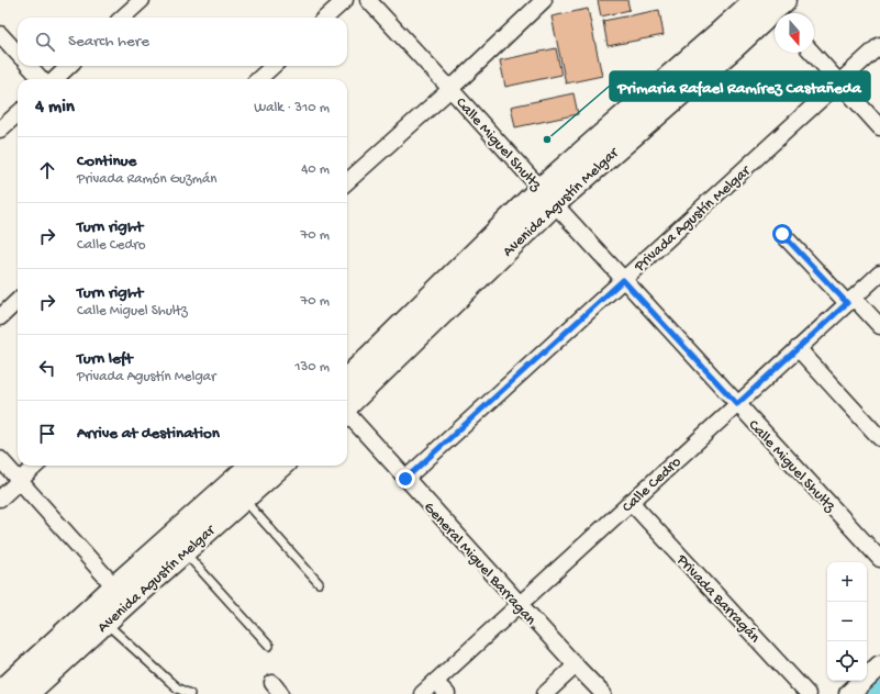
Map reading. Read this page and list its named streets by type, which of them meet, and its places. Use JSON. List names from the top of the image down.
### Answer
{
  "streets": {
    "main road": ["Avenida Agustín Melgar"],
    "street": [
      "Calle Miguel Shultz",
      "Privada Agustín Melgar",
      "Calle Cedro",
      "General Miguel Barragan",
      "Privada Barragán"
    ]
  },
  "crossings": [
    ["Calle Miguel Shultz", "Avenida Agustín Melgar"],
    ["Calle Miguel Shultz", "Privada Agustín Melgar"],
    ["Calle Miguel Shultz", "Calle Cedro"],
    ["Privada Agustín Melgar", "General Miguel Barragan"],
    ["Calle Cedro", "General Miguel Barragan"],
    ["Calle Cedro", "Privada Barragán"]
  ],
  "places": ["Primaria Rafael Ramírez Castañeda"],
  "north": "bottom",
  "page": {
    "search": "Search here",
    "heading": ["4 min", "Walk · 310 m"],
    "list": [
      ["Continue", "Privada Ramón Guzmán", "40 m"],
      ["Turn right", "Calle Cedro", "70 m"],
      ["Turn right", "Calle Miguel Shultz", "70 m"],
      ["Turn left", "Privada Agustín Melgar", "130 m"],
      "Arrive at destination"
    ],
    "map_buttons": ["+", "−"]
  }
}
